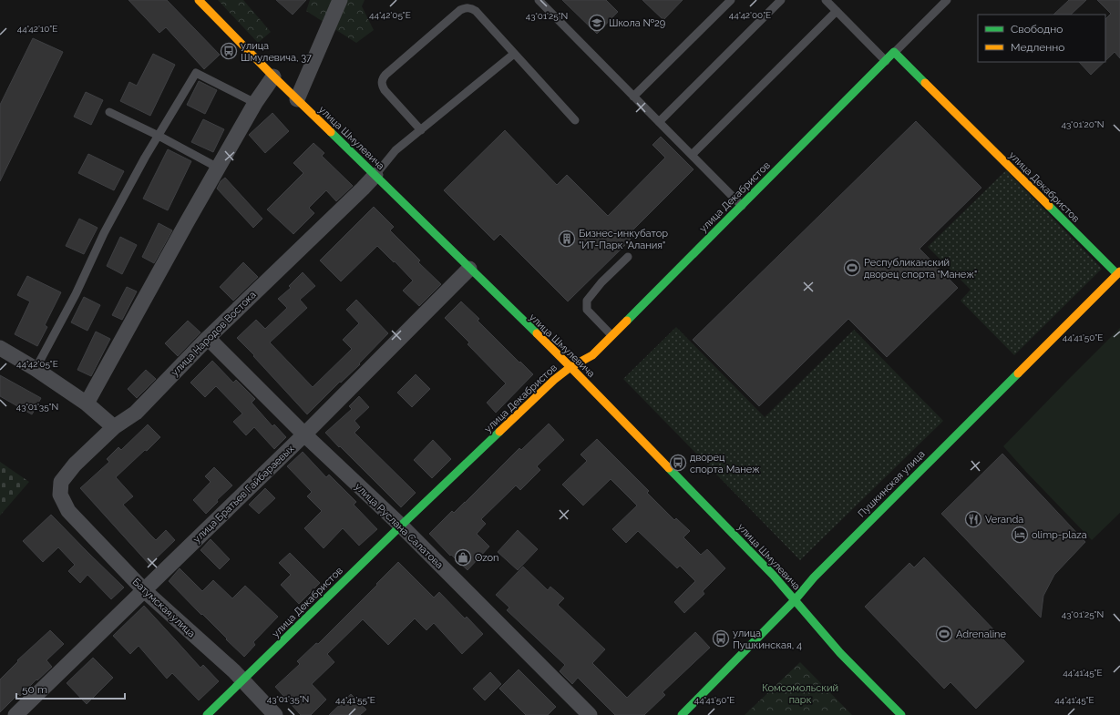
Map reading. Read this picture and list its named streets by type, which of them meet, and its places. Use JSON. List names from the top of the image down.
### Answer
{
  "streets": {
    "main road": ["улица Шмулевича", "улица Декабристов", "Пушкинская улица"],
    "street": [
      "улица Народов Востока",
      "улица Братьев Гайбараевых",
      "улица Руслана Салатова",
      "Батумская улица"
    ]
  },
  "crossings": [
    ["улица Шмулевича", "улица Декабристов"],
    ["улица Шмулевича", "улица Народов Востока"],
    ["улица Шмулевича", "Пушкинская улица"],
    ["улица Шмулевича", "улица Братьев Гайбараевых"],
    ["улица Декабристов", "Пушкинская улица"],
    ["улица Декабристов", "улица Руслана Салатова"],
    ["улица Декабристов", "Батумская улица"],
    ["улица Народов Востока", "улица Руслана Салатова"],
    ["улица Народов Востока", "Батумская улица"],
    ["улица Братьев Гайбараевых", "улица Руслана Салатова"],
    ["улица Братьев Гайбараевых", "Батумская улица"]
  ],
  "parks": ["Комсомольский парк"],
  "places": {
    "school or university": ["Школа №29"],
    "bus stop": ["улица Шмулевича, 37", "дворец спорта Манеж", "улица Пушкинская, 4"],
    "building": ["Бизнес-инкубатор \"ИТ-Парк \"Алания\""],
    "sports": ["Республиканский дворец спорта \"Манеж\"", "Adrenaline"],
    "restaurant": ["Veranda"],
    "hotel": ["olimp-plaza"],
    "shop": ["Ozon"]
  },
  "legend": ["Свободно", "Медленно"],
  "scale_bar": "50 m",
  "coordinates": [
    "44°42'05\"E",
    "44°42'00\"E",
    "43°01'25\"N",
    "44°42'10\"E",
    "43°01'20\"N",
    "44°41'50\"E",
    "43°01'35\"N",
    "44°41'45\"E",
    "44°41'55\"E"
  ]
}
